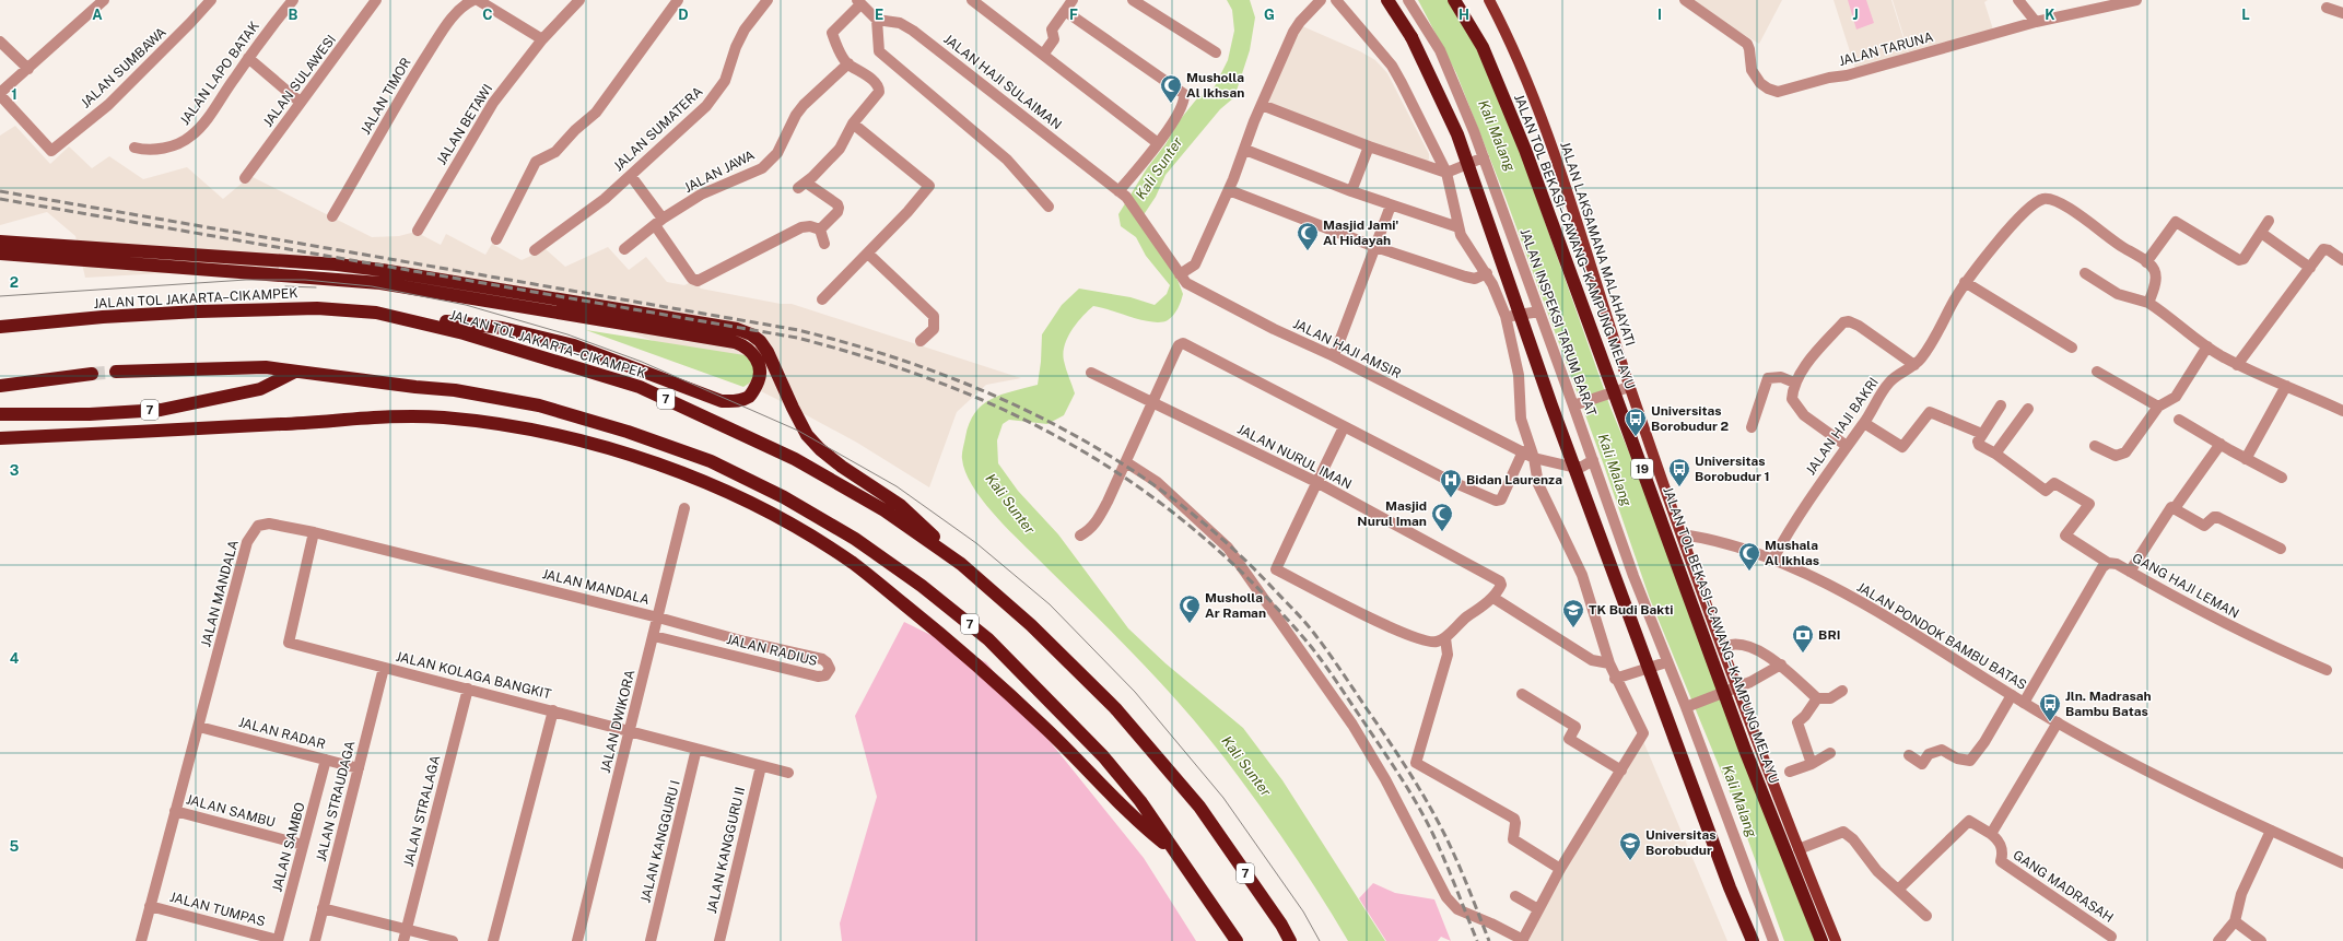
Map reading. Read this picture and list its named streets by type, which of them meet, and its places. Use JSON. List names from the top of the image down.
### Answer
{
  "streets": {
    "highway": [
      "JALAN TOL BEKASI–CAWANG–KAMPUNG MELAYU",
      "JALAN TOL JAKARTA–CIKAMPEK",
      "7",
      "19"
    ],
    "main road": ["JALAN LAKSAMANA MALAHAYATI"],
    "street": [
      "JALAN TARUNA",
      "JALAN SUMBAWA",
      "JALAN LAPO BATAK",
      "JALAN SULAWESI",
      "JALAN HAJI SULAIMAN",
      "JALAN TIMOR",
      "JALAN BETAWI",
      "JALAN SUMATERA",
      "JALAN JAWA",
      "JALAN INSPEKSI TARUM BARAT",
      "JALAN HAJI AMSIR",
      "JALAN HAJI BAKRI",
      "JALAN NURUL IMAN",
      "GANG HAJI LEMAN",
      "JALAN MANDALA",
      "JALAN PONDOK BAMBU BATAS",
      "JALAN RADIUS",
      "JALAN KOLAGA BANGKIT",
      "JALAN DWIKORA",
      "JALAN RADAR",
      "JALAN STRAUDAGA",
      "JALAN SAMBU",
      "JALAN STRALAGA",
      "JALAN KANGGURU I",
      "JALAN SAMBO",
      "JALAN KANGGURU II",
      "GANG MADRASAH",
      "JALAN TUMPAS"
    ]
  },
  "crossings": [
    ["JALAN HAJI SULAIMAN", "JALAN HAJI AMSIR"],
    ["JALAN LAKSAMANA MALAHAYATI", "JALAN PONDOK BAMBU BATAS"],
    ["JALAN INSPEKSI TARUM BARAT", "JALAN HAJI AMSIR"],
    ["JALAN HAJI BAKRI", "JALAN PONDOK BAMBU BATAS"],
    ["JALAN MANDALA", "JALAN RADIUS"],
    ["JALAN MANDALA", "JALAN KOLAGA BANGKIT"],
    ["JALAN MANDALA", "JALAN DWIKORA"],
    ["JALAN MANDALA", "JALAN RADAR"],
    ["JALAN MANDALA", "JALAN SAMBU"],
    ["JALAN MANDALA", "JALAN TUMPAS"],
    ["JALAN RADIUS", "JALAN DWIKORA"],
    ["JALAN KOLAGA BANGKIT", "JALAN DWIKORA"],
    ["JALAN KOLAGA BANGKIT", "JALAN STRAUDAGA"],
    ["JALAN KOLAGA BANGKIT", "JALAN STRALAGA"],
    ["JALAN KOLAGA BANGKIT", "JALAN KANGGURU I"],
    ["JALAN KOLAGA BANGKIT", "JALAN KANGGURU II"],
    ["JALAN RADAR", "JALAN STRAUDAGA"],
    ["JALAN RADAR", "JALAN SAMBO"],
    ["JALAN SAMBU", "JALAN SAMBO"],
    ["JALAN SAMBO", "JALAN TUMPAS"]
  ],
  "water": ["Kali Malang", "Kali Sunter"],
  "places": {
    "mosque": [
      "Musholla Al Ikhsan",
      "Masjid Jami' Al Hidayah",
      "Masjid Nurul Iman",
      "Mushala Al Ikhlas",
      "Musholla Ar Raman"
    ],
    "bus stop": ["Universitas Borobudur 2", "Universitas Borobudur 1", "Jln. Madrasah Bambu Batas"],
    "hospital": ["Bidan Laurenza"],
    "school or university": ["TK Budi Bakti", "Universitas Borobudur"],
    "bank": ["BRI"]
  },
  "grid": {
    "columns": [
      "A",
      "B",
      "C",
      "D",
      "E",
      "F",
      "G",
      "H",
      "I",
      "J",
      "K",
      "L"
    ],
    "rows": [
      "1",
      "2",
      "3",
      "4",
      "5"
    ]
  }
}
